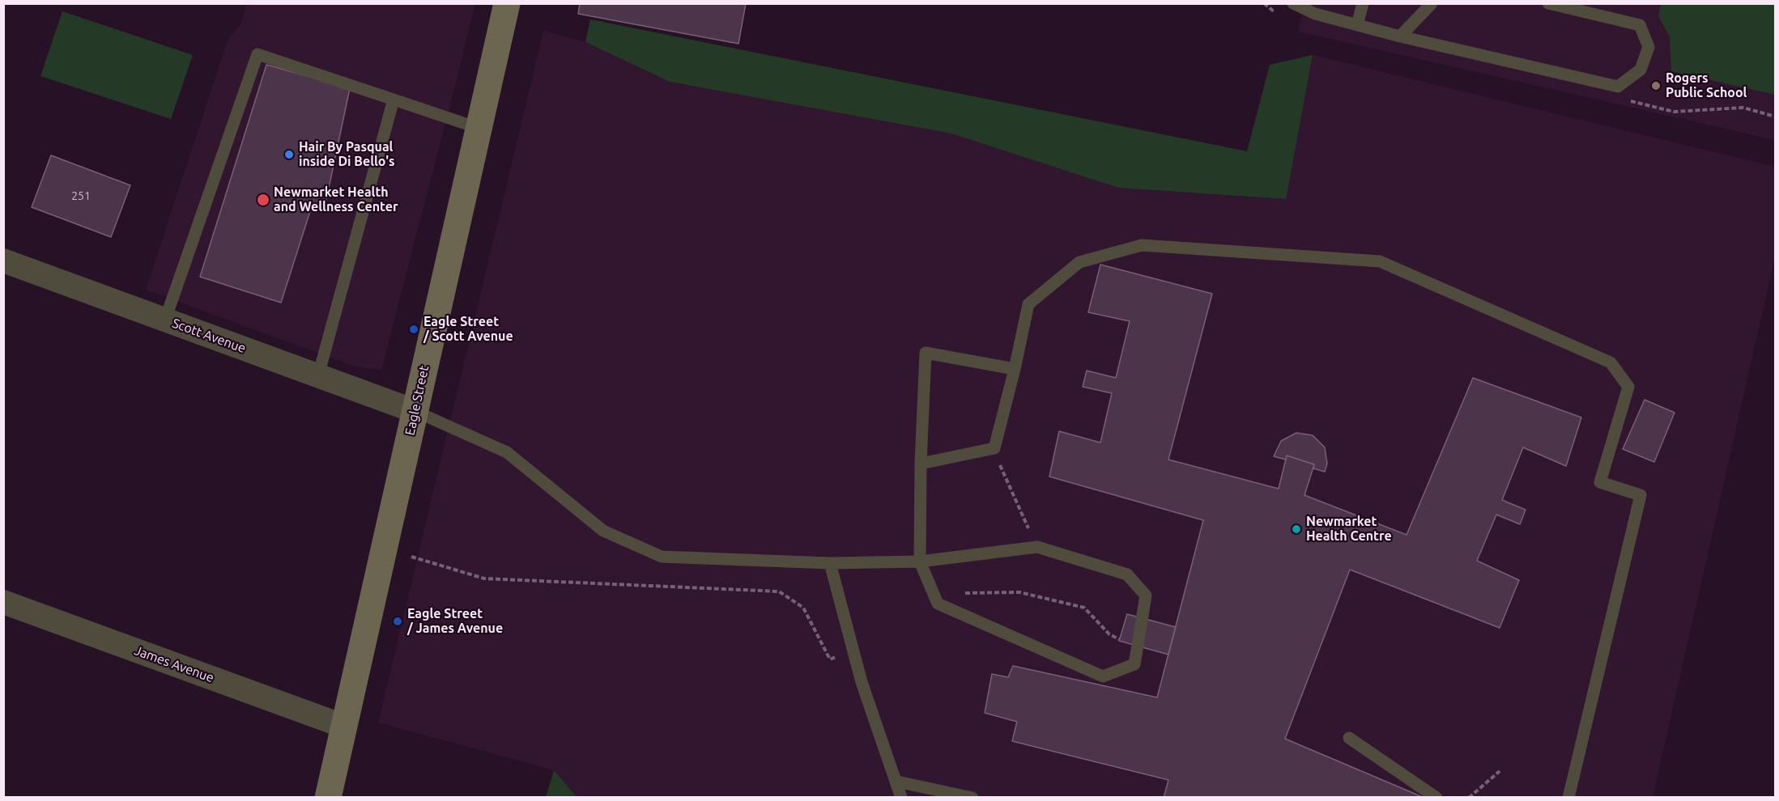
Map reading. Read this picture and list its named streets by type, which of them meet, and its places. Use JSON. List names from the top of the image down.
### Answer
{
  "streets": {
    "main road": ["Eagle Street"],
    "street": ["Scott Avenue", "James Avenue"]
  },
  "crossings": [
    ["Scott Avenue", "Eagle Street"],
    ["Eagle Street", "James Avenue"]
  ],
  "places": [
    "Rogers Public School",
    "Hair By Pasqual inside Di Bello's",
    "Newmarket Health and Wellness Center",
    "Eagle Street / Scott Avenue",
    "Newmarket Health Centre",
    "Eagle Street / James Avenue"
  ],
  "house_numbers": ["251"]
}
